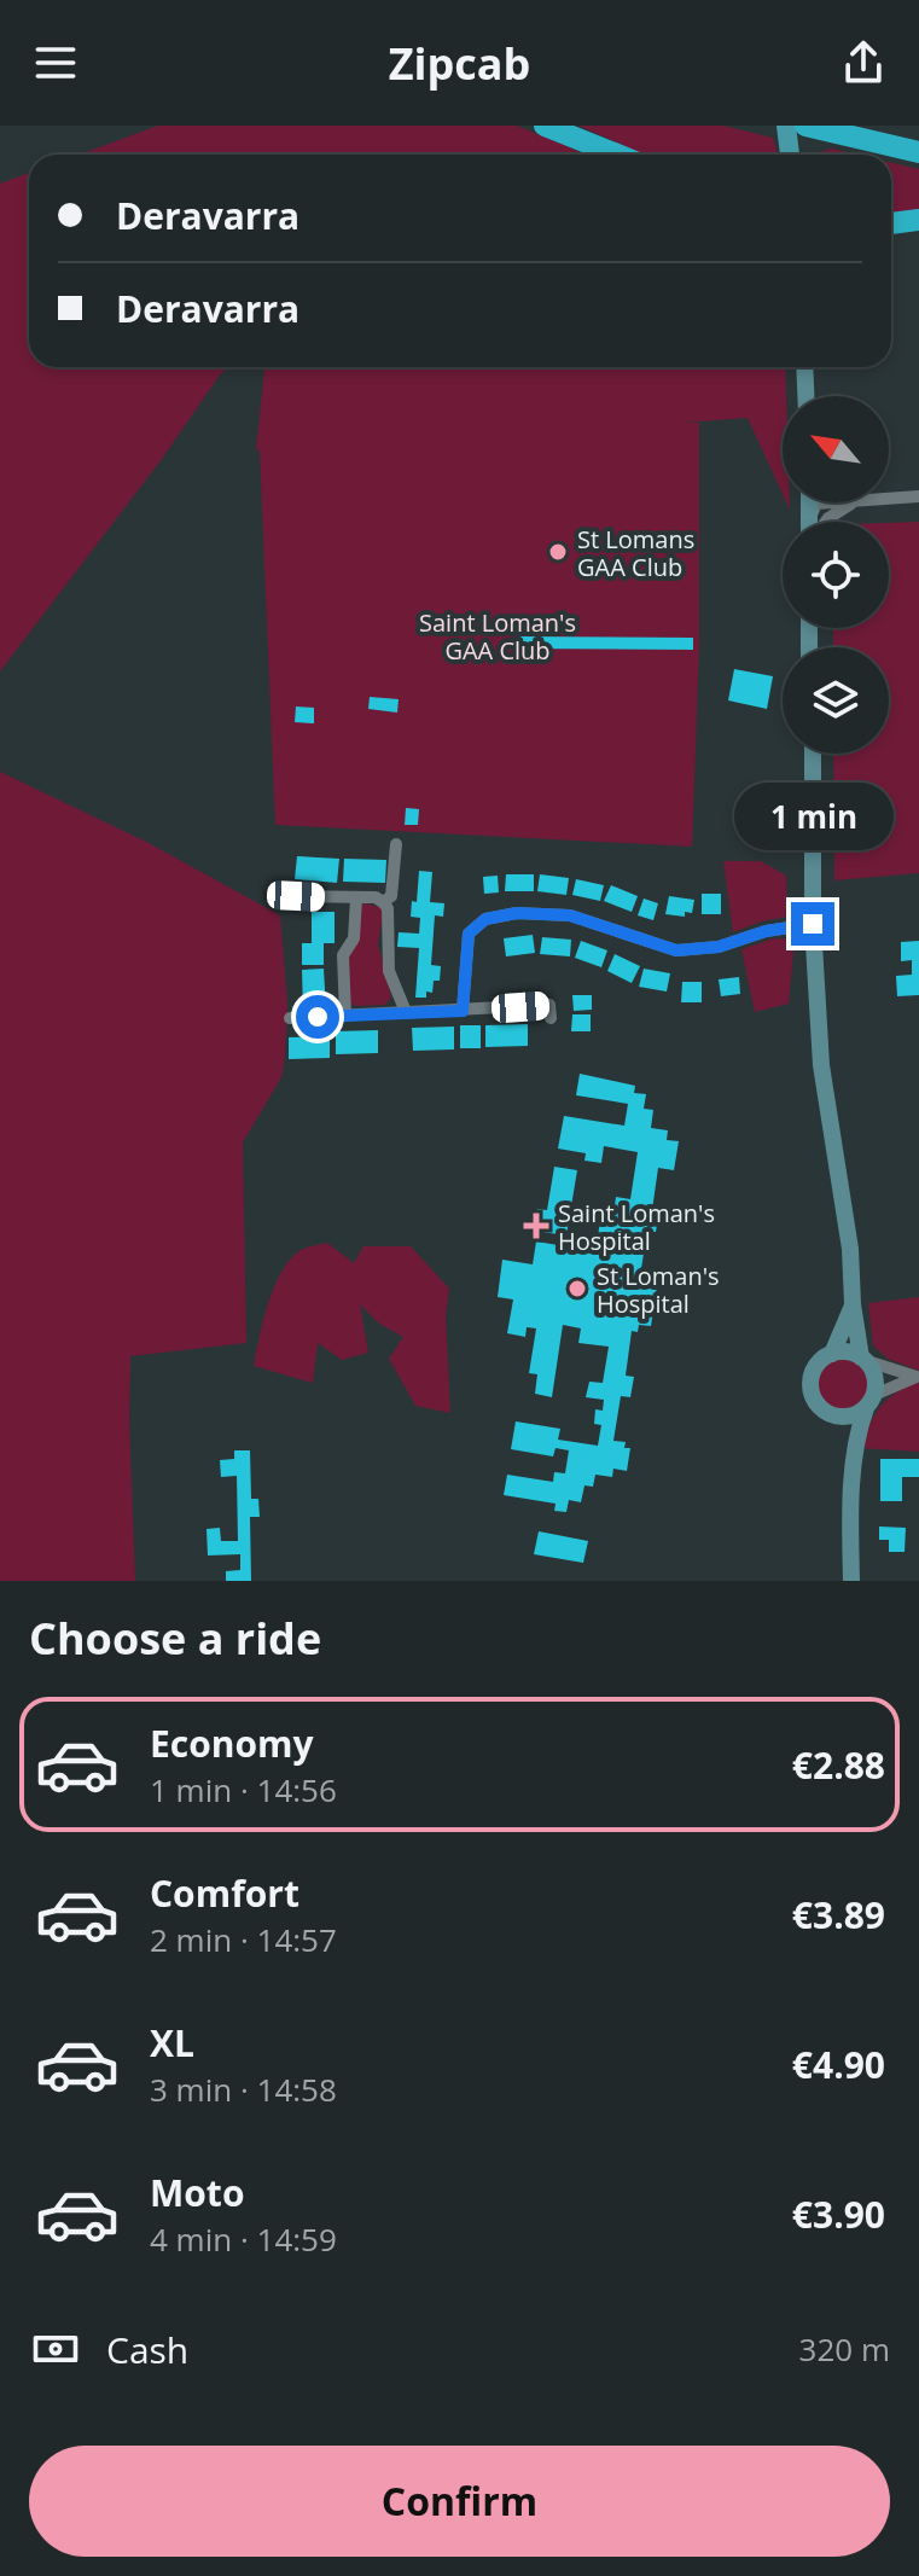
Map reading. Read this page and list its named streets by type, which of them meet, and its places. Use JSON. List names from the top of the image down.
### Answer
{
  "parks": ["Saint Loman's GAA Club"],
  "places": {
    "other": ["St Lomans GAA Club", "St Loman's Hospital"],
    "health": ["Saint Loman's Hospital"]
  },
  "north": "top left",
  "page": {
    "header": "Zipcab",
    "banner": ["Deravarra", "Deravarra"],
    "bubble": "1 min",
    "heading": "Choose a ride",
    "list": [
      {
        "name": "Economy",
        "note": "1 min · 14:56",
        "value": "€2.88"
      },
      {
        "name": "Comfort",
        "note": "2 min · 14:57",
        "value": "€3.89"
      },
      {
        "name": "XL",
        "note": "3 min · 14:58",
        "value": "€4.90"
      },
      {
        "name": "Moto",
        "note": "4 min · 14:59",
        "value": "€3.90"
      }
    ],
    "pay": ["Cash", "320 m"],
    "buttons": "Confirm"
  }
}
